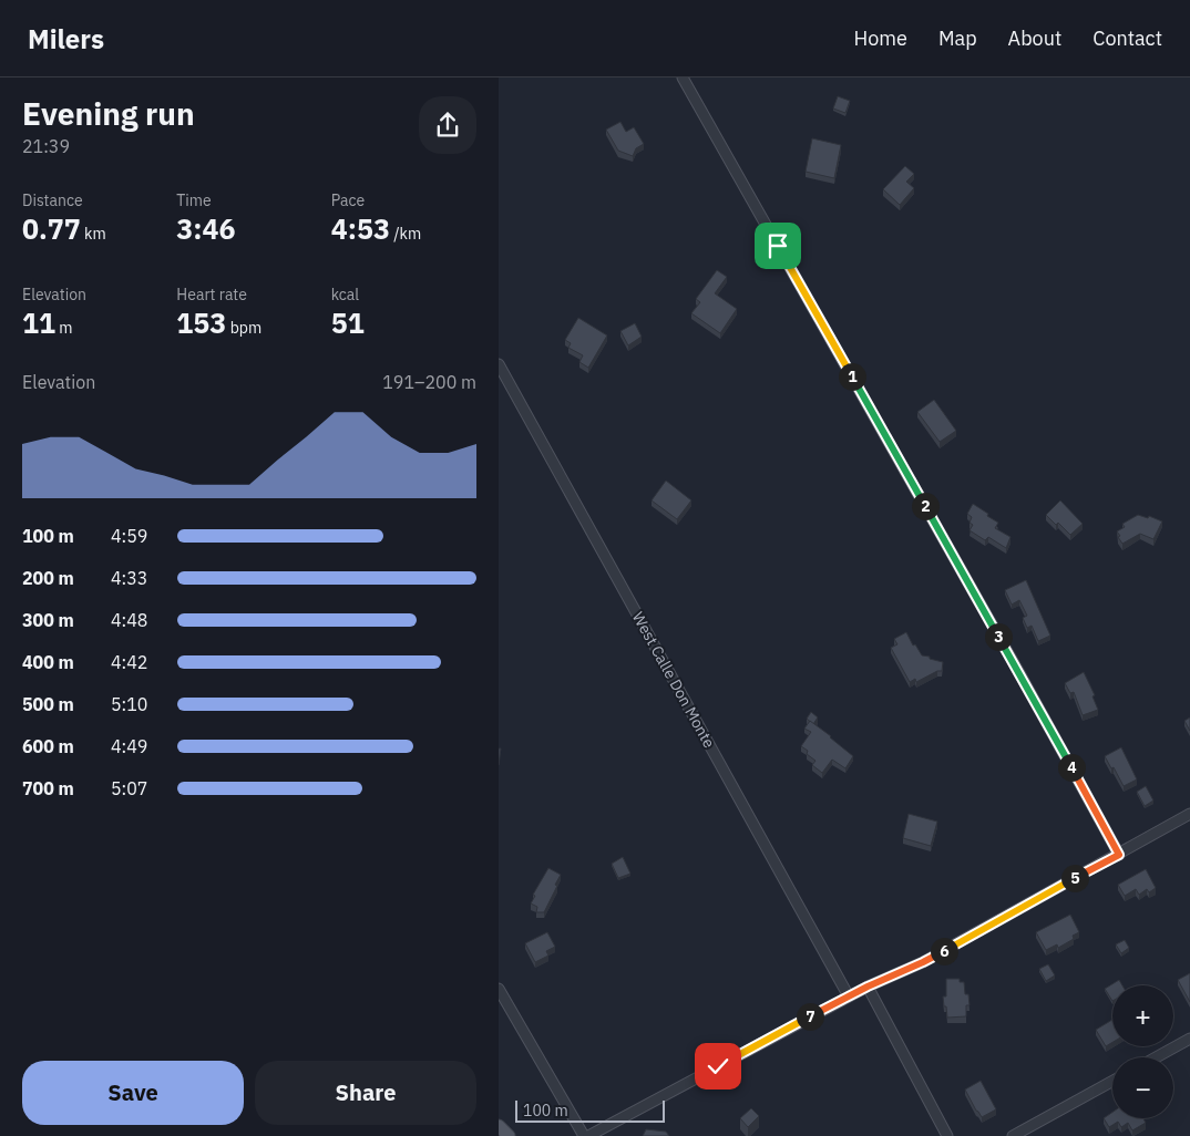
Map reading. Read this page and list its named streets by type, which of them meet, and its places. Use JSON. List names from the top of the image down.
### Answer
{
  "streets": {
    "street": ["West Calle Don Monte"]
  },
  "scale_bar": "100 m",
  "page": {
    "header": "Milers",
    "nav": [
      "Home",
      "Map",
      "About",
      "Contact"
    ],
    "heading": ["Evening run", "21:39"],
    "stats": [
      ["Distance", "0.77 km"],
      ["Time", "3:46"],
      ["Pace", "4:53 /km"],
      ["Elevation", "11 m"],
      ["Heart rate", "153 bpm"],
      ["kcal", "51"]
    ],
    "chart": ["Elevation", "191–200 m"],
    "pins": [
      "1",
      "2",
      "3",
      "4",
      "5",
      "6",
      "7"
    ],
    "list": [
      {
        "name": "100 m",
        "note": "4:59"
      },
      {
        "name": "200 m",
        "note": "4:33"
      },
      {
        "name": "300 m",
        "note": "4:48"
      },
      {
        "name": "400 m",
        "note": "4:42"
      },
      {
        "name": "500 m",
        "note": "5:10"
      },
      {
        "name": "600 m",
        "note": "4:49"
      },
      {
        "name": "700 m",
        "note": "5:07"
      }
    ],
    "map_buttons": ["+", "−"],
    "buttons": ["Save", "Share"],
    "scale": "100 m"
  }
}
